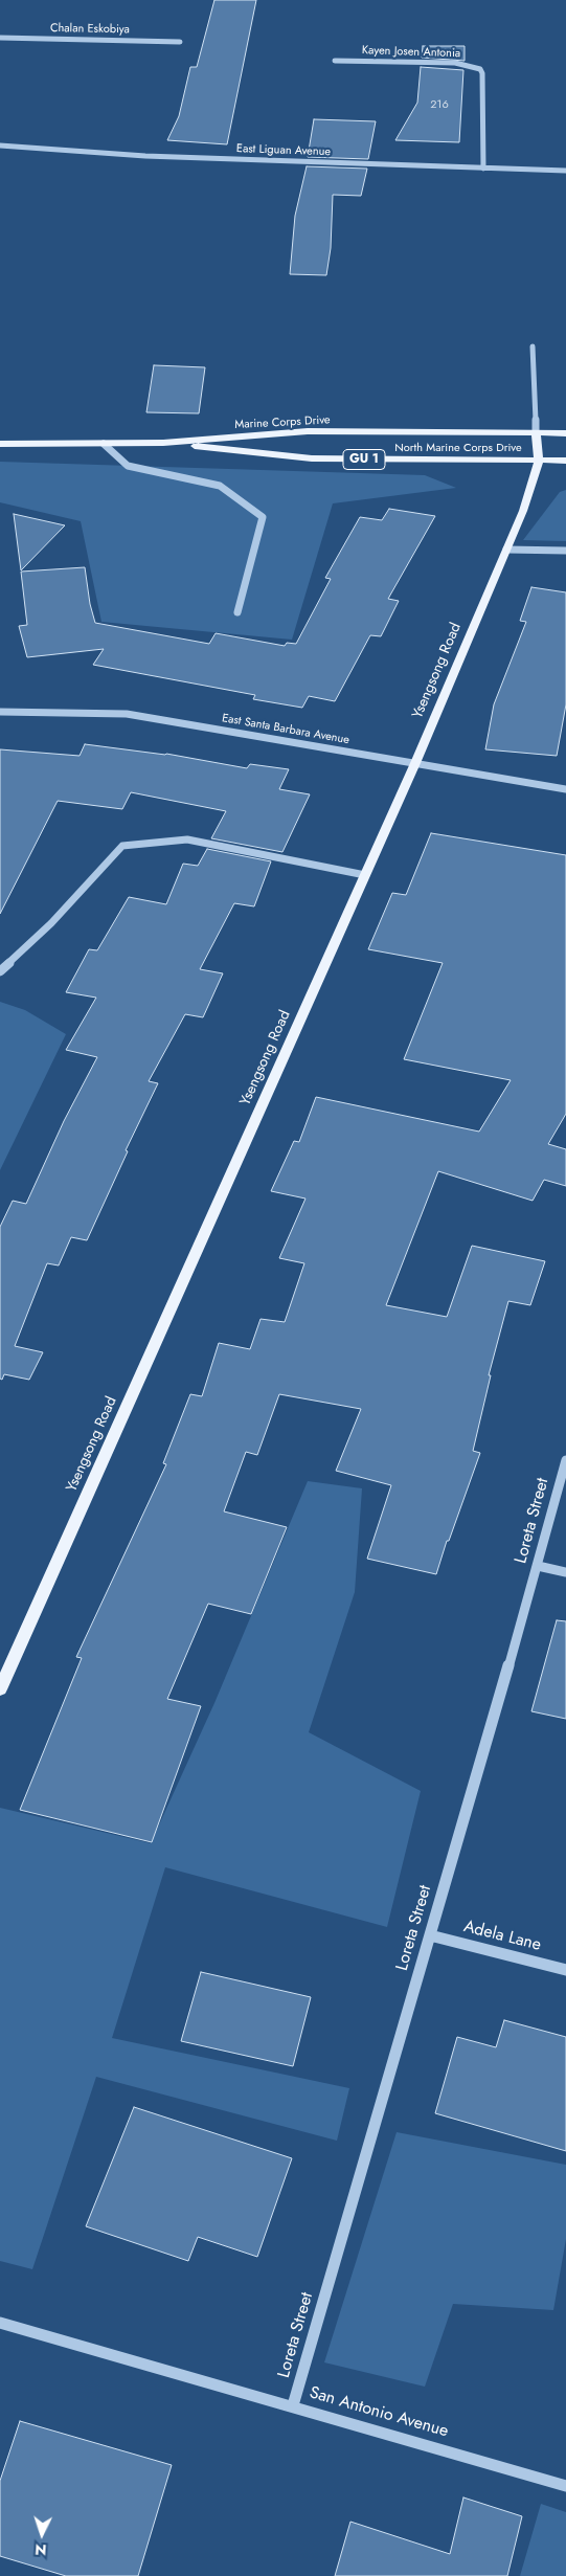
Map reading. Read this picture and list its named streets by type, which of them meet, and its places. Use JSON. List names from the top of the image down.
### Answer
{
  "streets": {
    "main road": [
      "Marine Corps Drive",
      "North Marine Corps Drive",
      "GU 1",
      "Ysengsong Road"
    ],
    "street": [
      "Chalan Eskobiya",
      "Kayen Josen Antonia",
      "East Liguan Avenue",
      "East Santa Barbara Avenue",
      "Loreta Street",
      "Adela Lane",
      "San Antonio Avenue"
    ]
  },
  "crossings": [
    ["Kayen Josen Antonia", "East Liguan Avenue"],
    ["Marine Corps Drive", "North Marine Corps Drive"],
    ["Marine Corps Drive", "Ysengsong Road"],
    ["North Marine Corps Drive", "Ysengsong Road"],
    ["Ysengsong Road", "East Santa Barbara Avenue"],
    ["Loreta Street", "Adela Lane"],
    ["Loreta Street", "San Antonio Avenue"]
  ],
  "house_numbers": ["216"],
  "north": "bottom"
}
